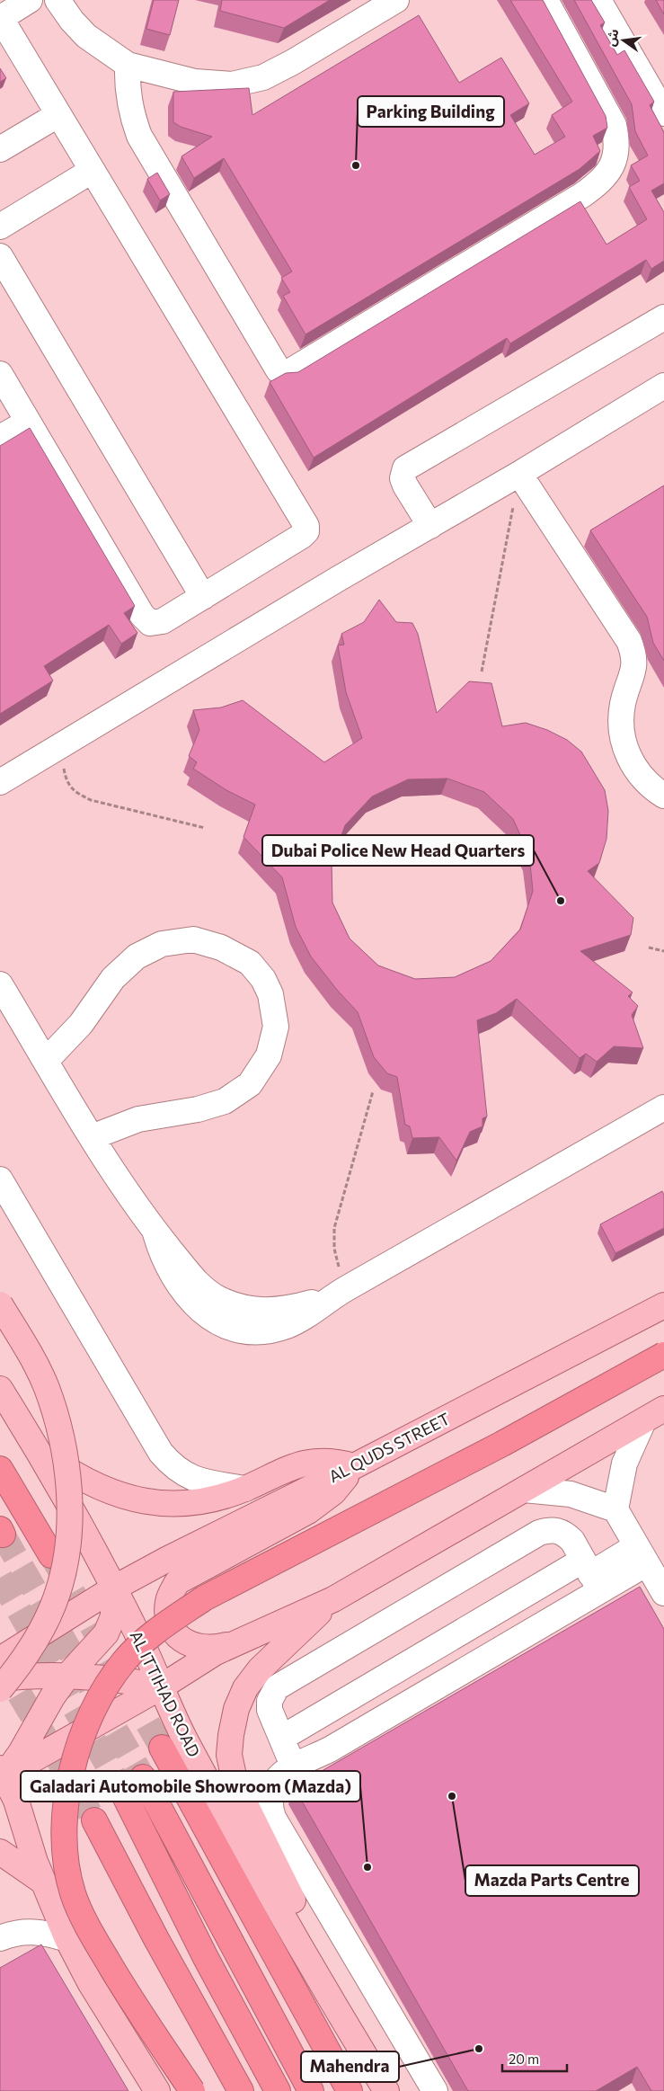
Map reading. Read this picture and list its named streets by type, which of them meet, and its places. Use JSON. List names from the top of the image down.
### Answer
{
  "streets": {
    "main road": ["AL QUDS STREET", "AL ITTIHAD ROAD"]
  },
  "crossings": [
    ["AL QUDS STREET", "AL ITTIHAD ROAD"]
  ],
  "places": [
    "Parking Building",
    "Dubai Police New Head Quarters",
    "Mazda Parts Centre",
    "Galadari Automobile Showroom (Mazda)",
    "Mahendra"
  ],
  "scale_bar": "20 m",
  "north": "left"
}
